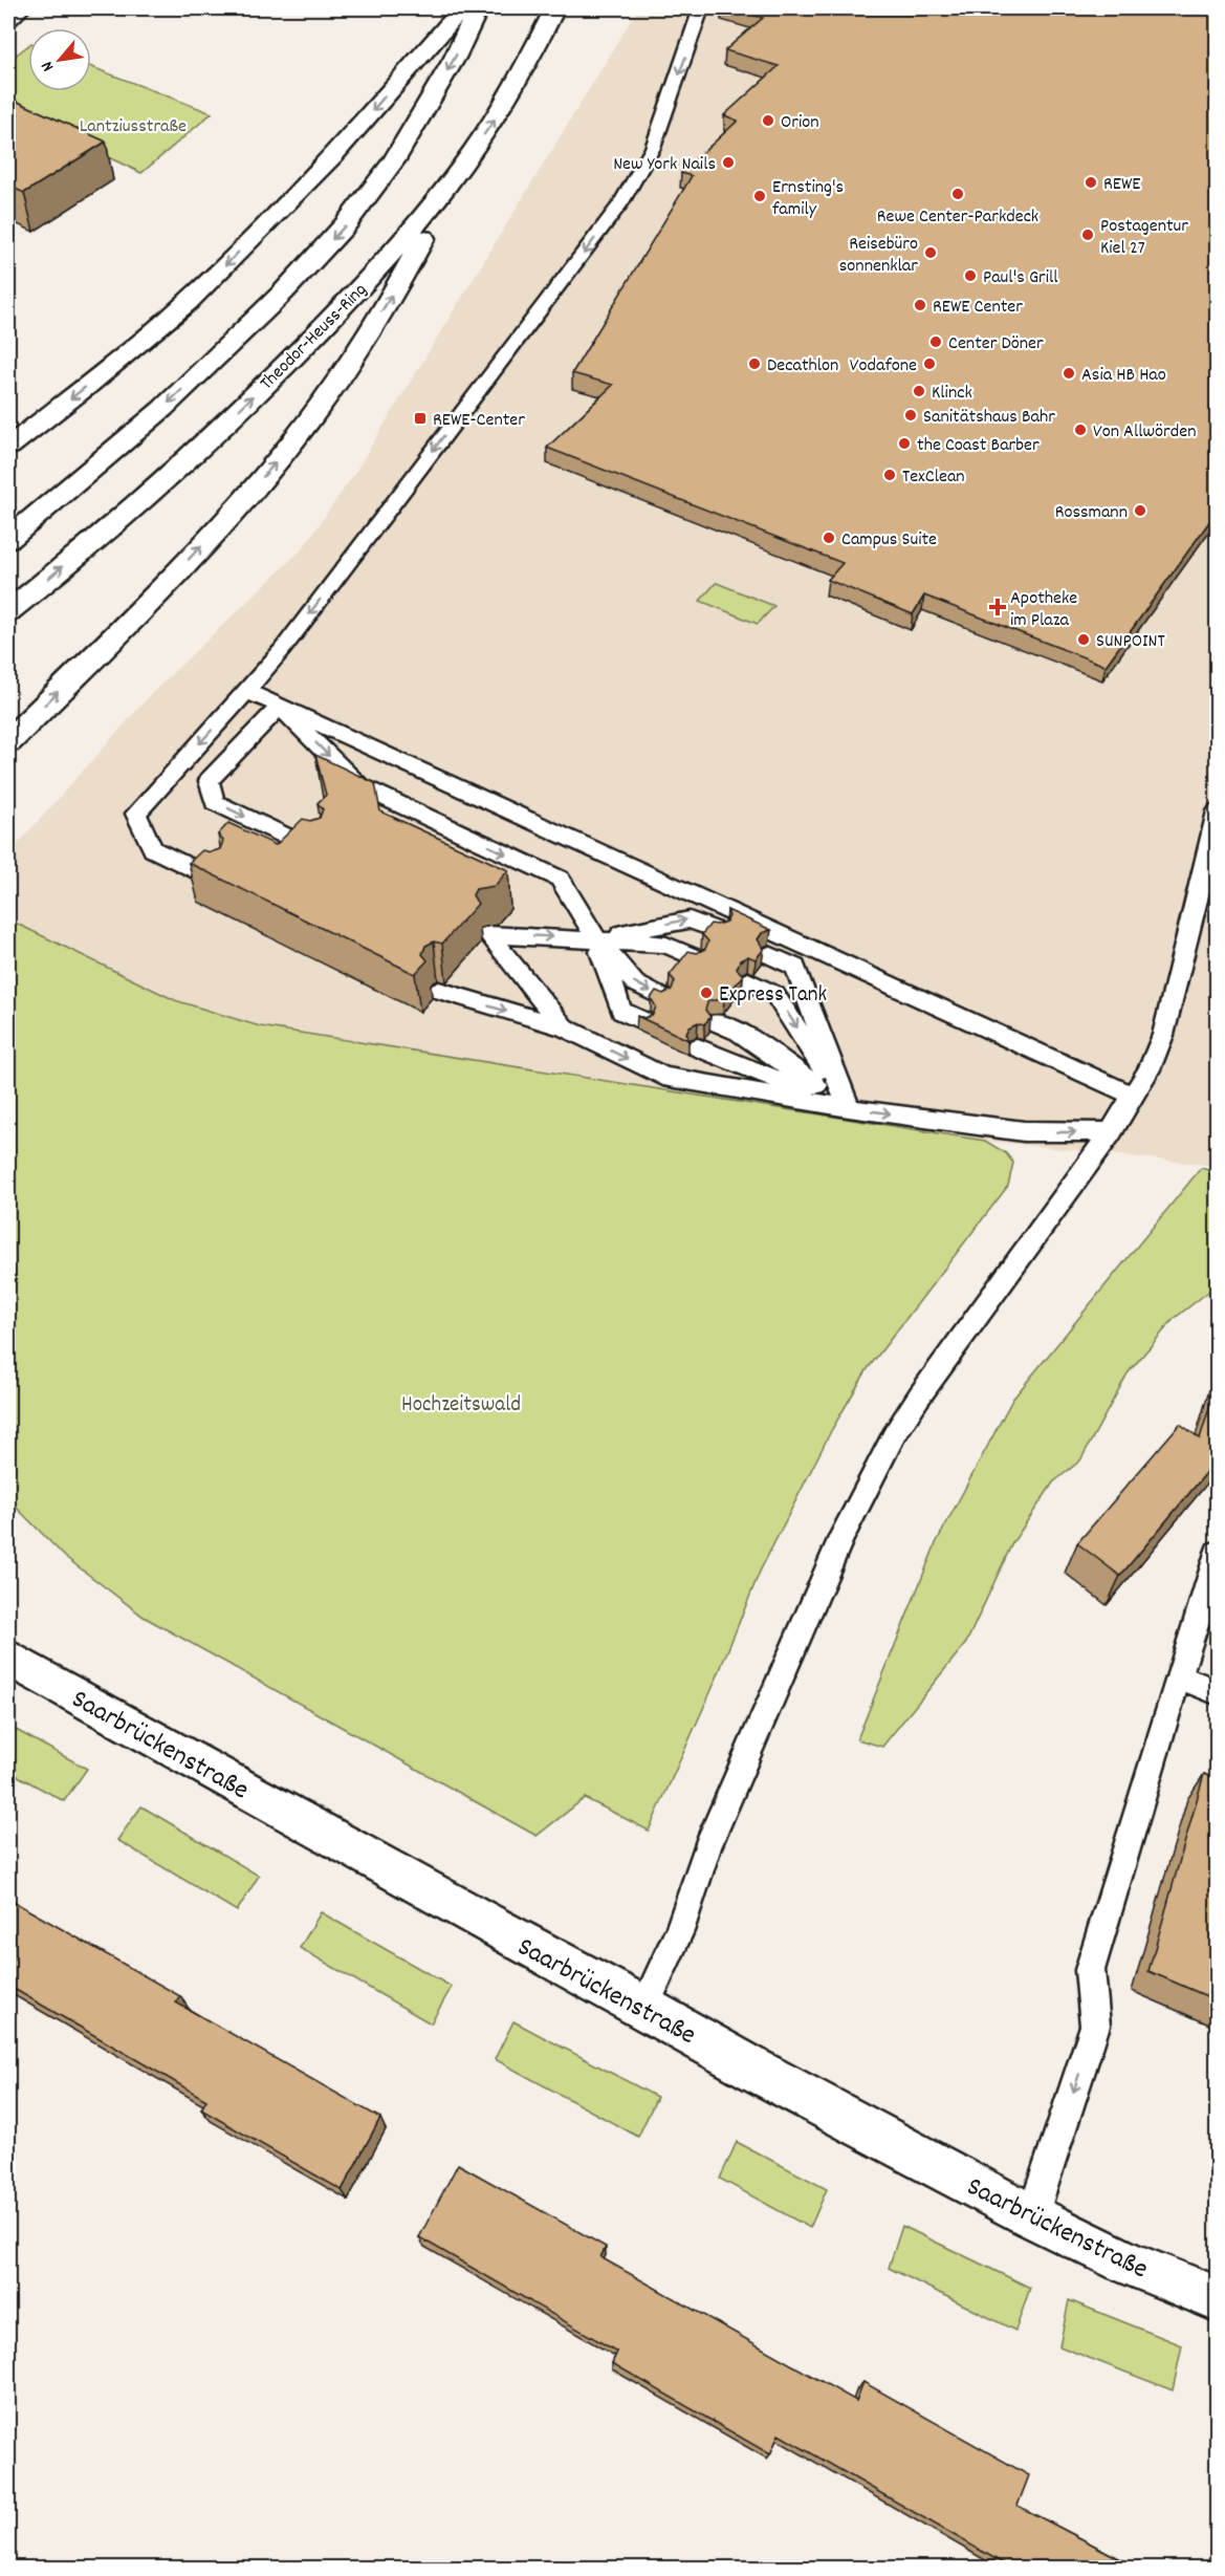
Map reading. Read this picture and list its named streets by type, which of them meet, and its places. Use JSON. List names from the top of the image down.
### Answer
{
  "streets": {
    "main road": ["Theodor-Heuss-Ring", "Saarbrückenstraße"]
  },
  "parks": ["Lantziusstraße", "Hochzeitswald"],
  "places": {
    "other": [
      "Orion",
      "New York Nails",
      "REWE",
      "Rewe Center-Parkdeck",
      "Ernsting's family",
      "Postagentur Kiel 27",
      "Reisebüro sonnenklar",
      "Paul's Grill",
      "REWE Center",
      "Center Döner",
      "Decathlon",
      "Vodafone",
      "Asia HB Hao",
      "Klinck",
      "Sanitätshaus Bahr",
      "Von Allwörden",
      "the Coast Barber",
      "TexClean",
      "Rossmann",
      "Campus Suite",
      "SUNPOINT",
      "Express Tank"
    ],
    "transit": ["REWE-Center"],
    "health": ["Apotheke im Plaza"]
  },
  "north": "bottom left"
}
